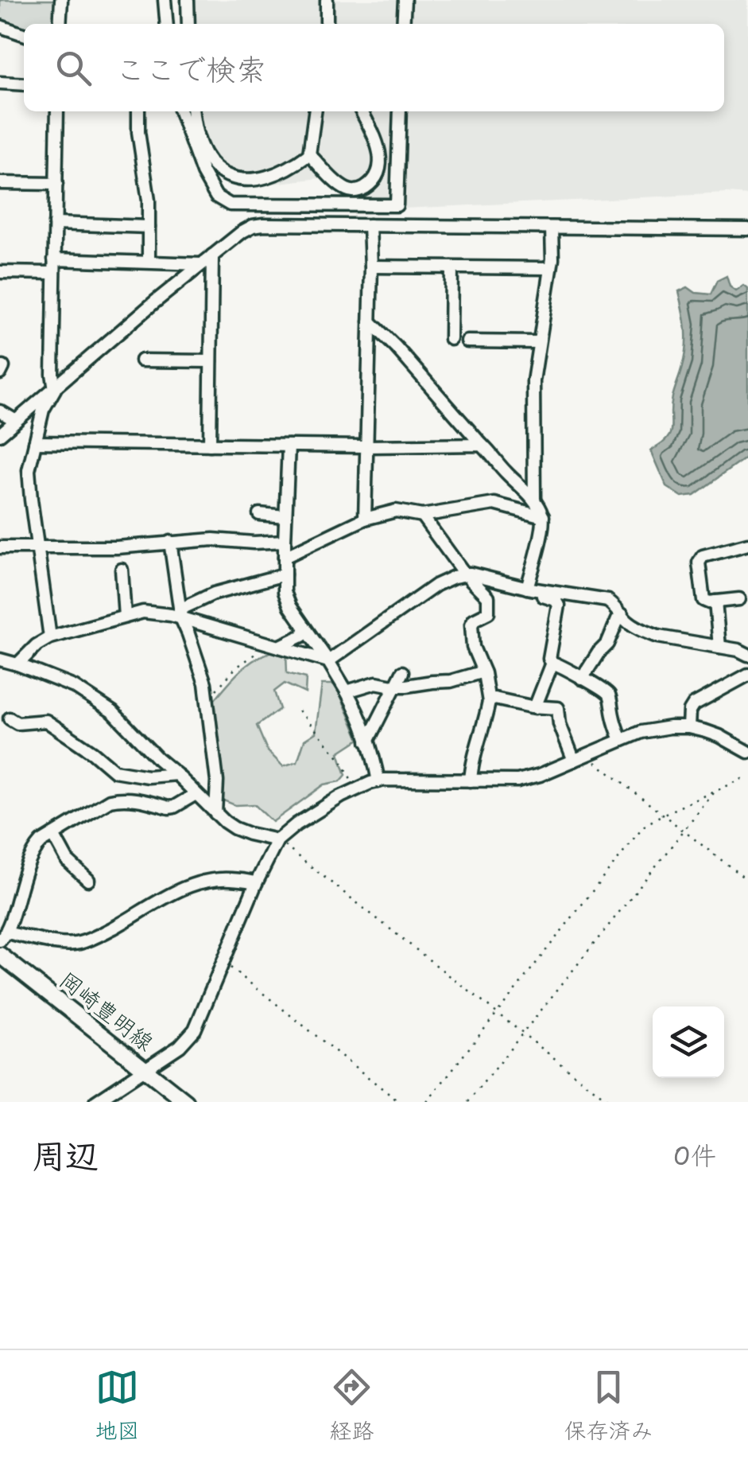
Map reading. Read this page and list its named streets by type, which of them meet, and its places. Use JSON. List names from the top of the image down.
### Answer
{
  "streets": {
    "main road": ["岡崎豊明線"]
  },
  "page": {
    "search": "ここで検索",
    "heading": ["周辺", "0件"],
    "nav": ["地図", "経路", "保存済み"]
  }
}
